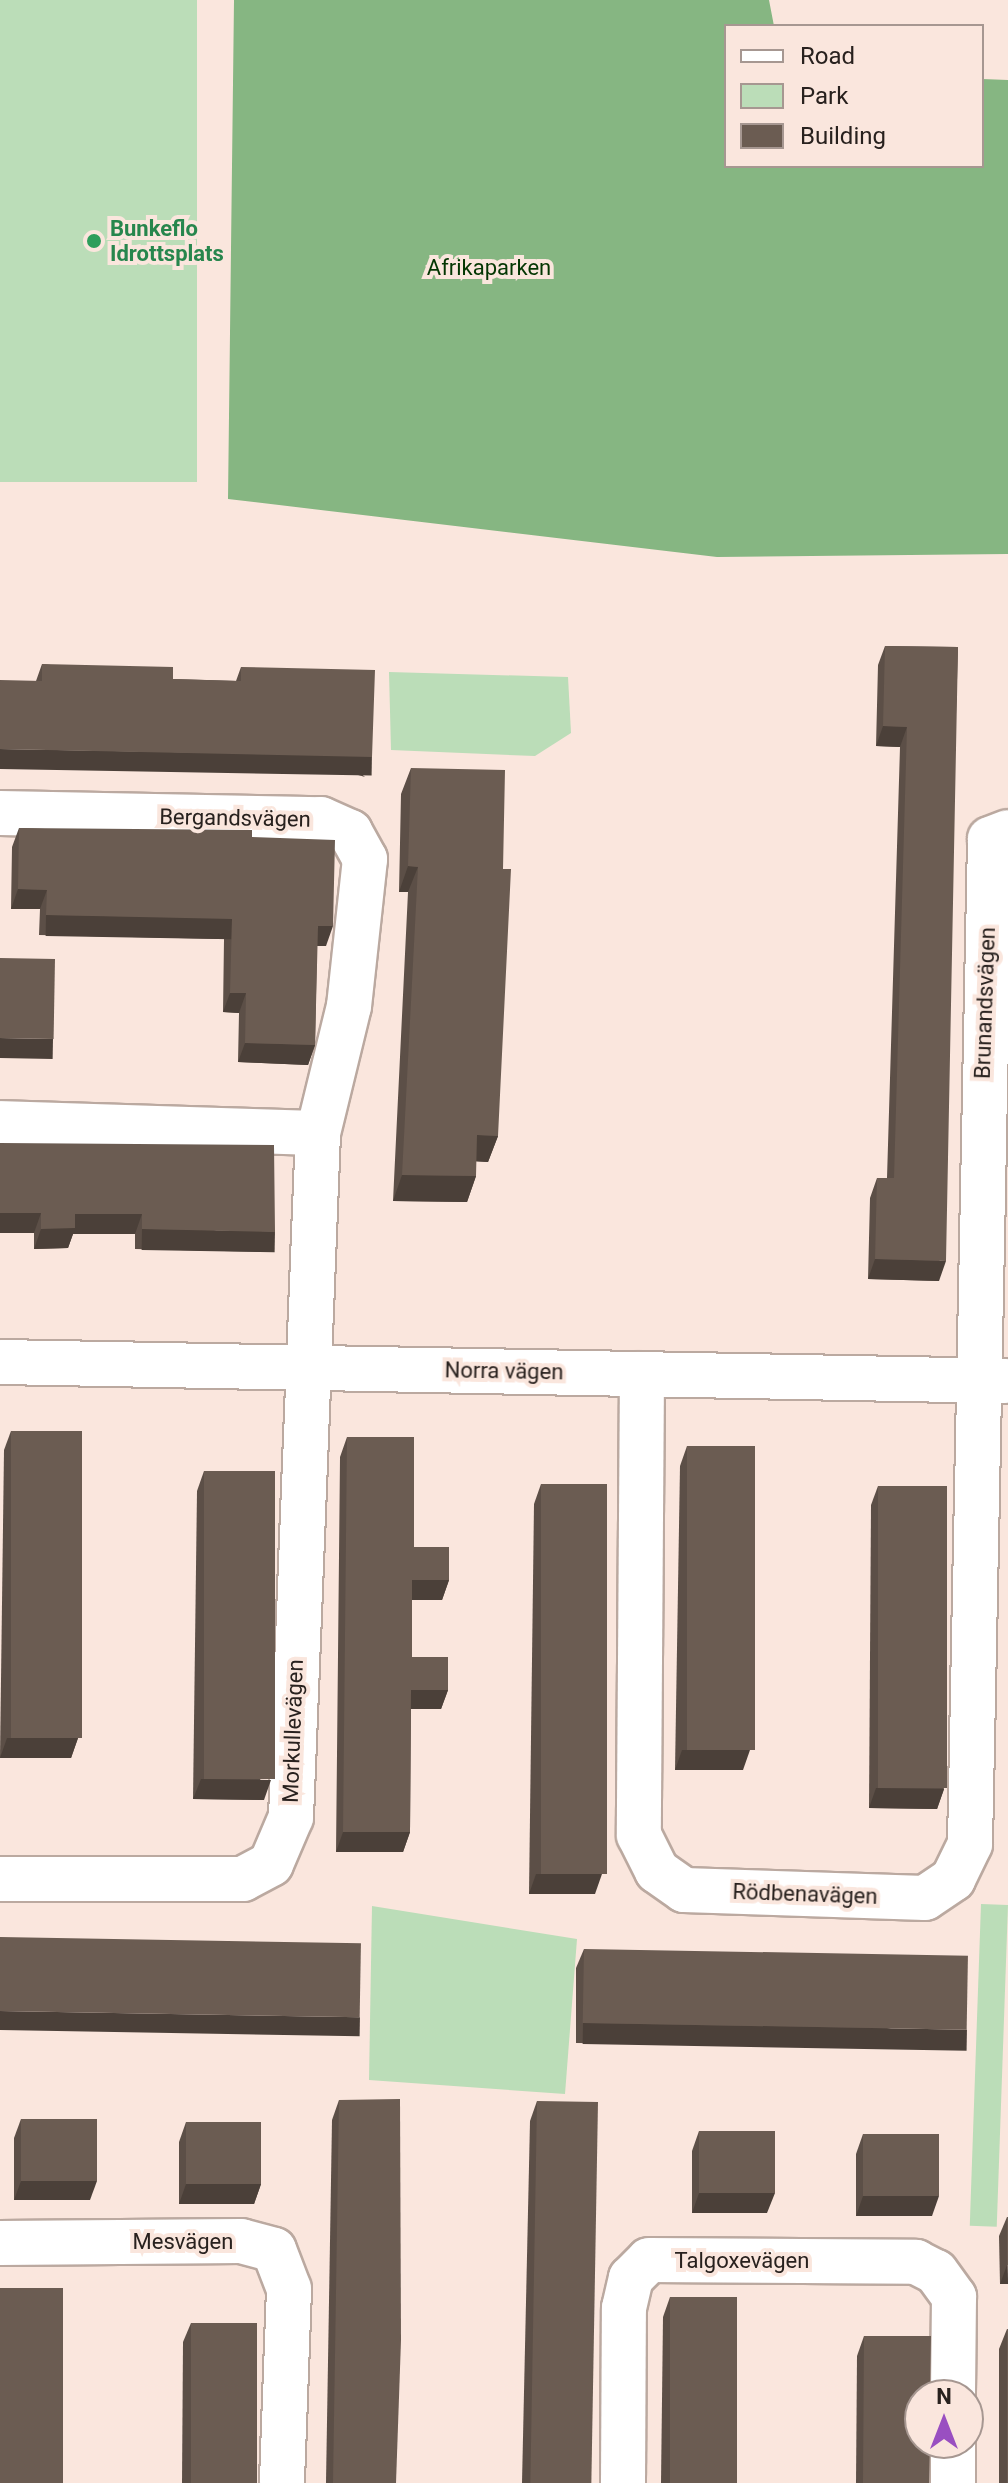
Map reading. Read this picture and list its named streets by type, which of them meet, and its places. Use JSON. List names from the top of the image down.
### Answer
{
  "streets": {
    "street": [
      "Bergandsvägen",
      "Brunandsvägen",
      "Norra vägen",
      "Morkullevägen",
      "Rödbenavägen",
      "Mesvägen",
      "Talgoxevägen"
    ]
  },
  "crossings": [
    ["Bergandsvägen", "Norra vägen"],
    ["Bergandsvägen", "Morkullevägen"],
    ["Brunandsvägen", "Norra vägen"],
    ["Brunandsvägen", "Rödbenavägen"],
    ["Norra vägen", "Morkullevägen"],
    ["Norra vägen", "Rödbenavägen"]
  ],
  "parks": ["Afrikaparken"],
  "places": ["Bunkeflo Idrottsplats"],
  "legend": ["Road", "Park", "Building"],
  "north": "top"
}
